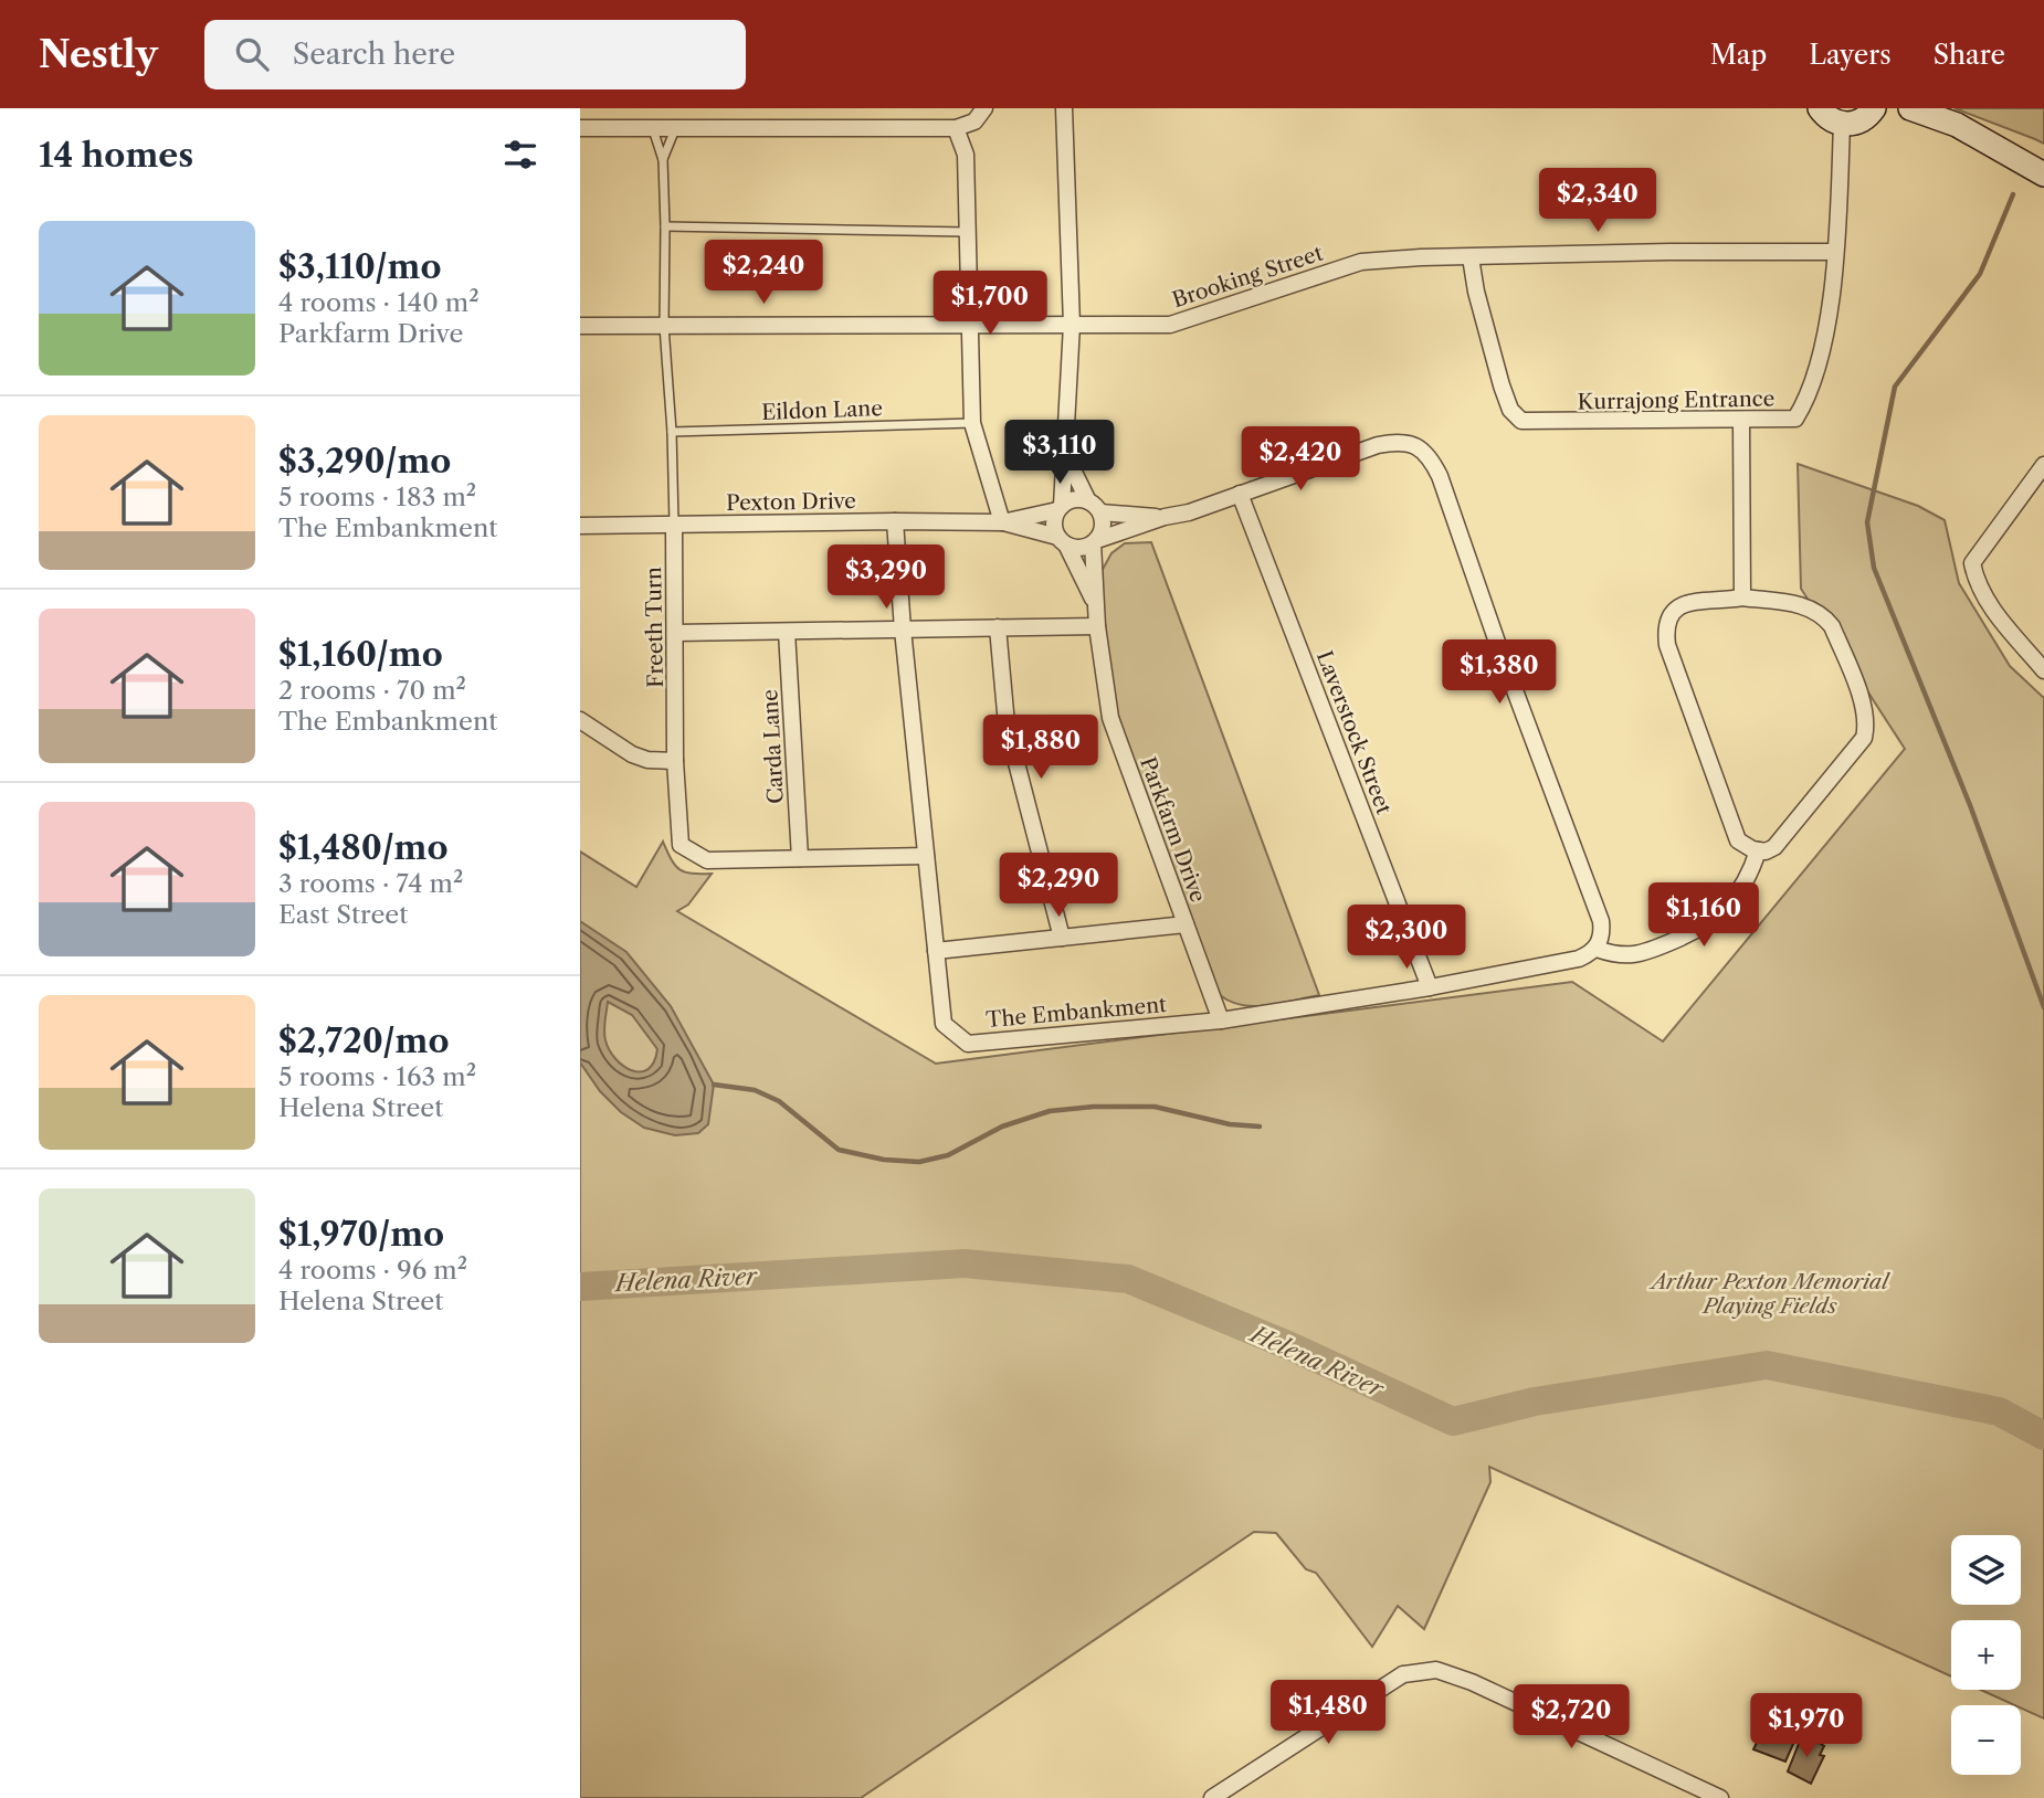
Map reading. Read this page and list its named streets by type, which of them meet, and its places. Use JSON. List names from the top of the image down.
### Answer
{
  "streets": {
    "street": [
      "Brooking Street",
      "Kurrajong Entrance",
      "Pexton Drive",
      "Freeth Turn",
      "Laverstock Street",
      "Carda Lane",
      "Parkfarm Drive",
      "The Embankment"
    ],
    "lane": ["Eildon Lane"]
  },
  "crossings": [
    ["Brooking Street", "Kurrajong Entrance"],
    ["Brooking Street", "Freeth Turn"],
    ["Brooking Street", "Parkfarm Drive"],
    ["Eildon Lane", "Freeth Turn"],
    ["Pexton Drive", "Freeth Turn"],
    ["Pexton Drive", "Parkfarm Drive"],
    ["Pexton Drive", "The Embankment"],
    ["Freeth Turn", "Carda Lane"],
    ["Freeth Turn", "The Embankment"],
    ["Laverstock Street", "The Embankment"],
    ["Parkfarm Drive", "The Embankment"]
  ],
  "water": ["Helena River"],
  "parks": ["Arthur Pexton Memorial Playing Fields"],
  "page": {
    "header": "Nestly",
    "search": "Search here",
    "nav": ["Map", "Layers", "Share"],
    "heading": "14 homes",
    "price": [
      "$2,340",
      "$2,240",
      "$1,700",
      "$3,110",
      "$2,420",
      "$3,290",
      "$1,380",
      "$1,880",
      "$2,290",
      "$1,160",
      "$2,300",
      "$1,480",
      "$2,720",
      "$1,970"
    ],
    "list": [
      {
        "name": "$3,110/mo",
        "note": "4 rooms · 140 m² · Parkfarm Drive"
      },
      {
        "name": "$3,290/mo",
        "note": "5 rooms · 183 m² · The Embankment"
      },
      {
        "name": "$1,160/mo",
        "note": "2 rooms · 70 m² · The Embankment"
      },
      {
        "name": "$1,480/mo",
        "note": "3 rooms · 74 m² · East Street"
      },
      {
        "name": "$2,720/mo",
        "note": "5 rooms · 163 m² · Helena Street"
      },
      {
        "name": "$1,970/mo",
        "note": "4 rooms · 96 m² · Helena Street"
      }
    ],
    "map_buttons": ["+", "−"]
  }
}
